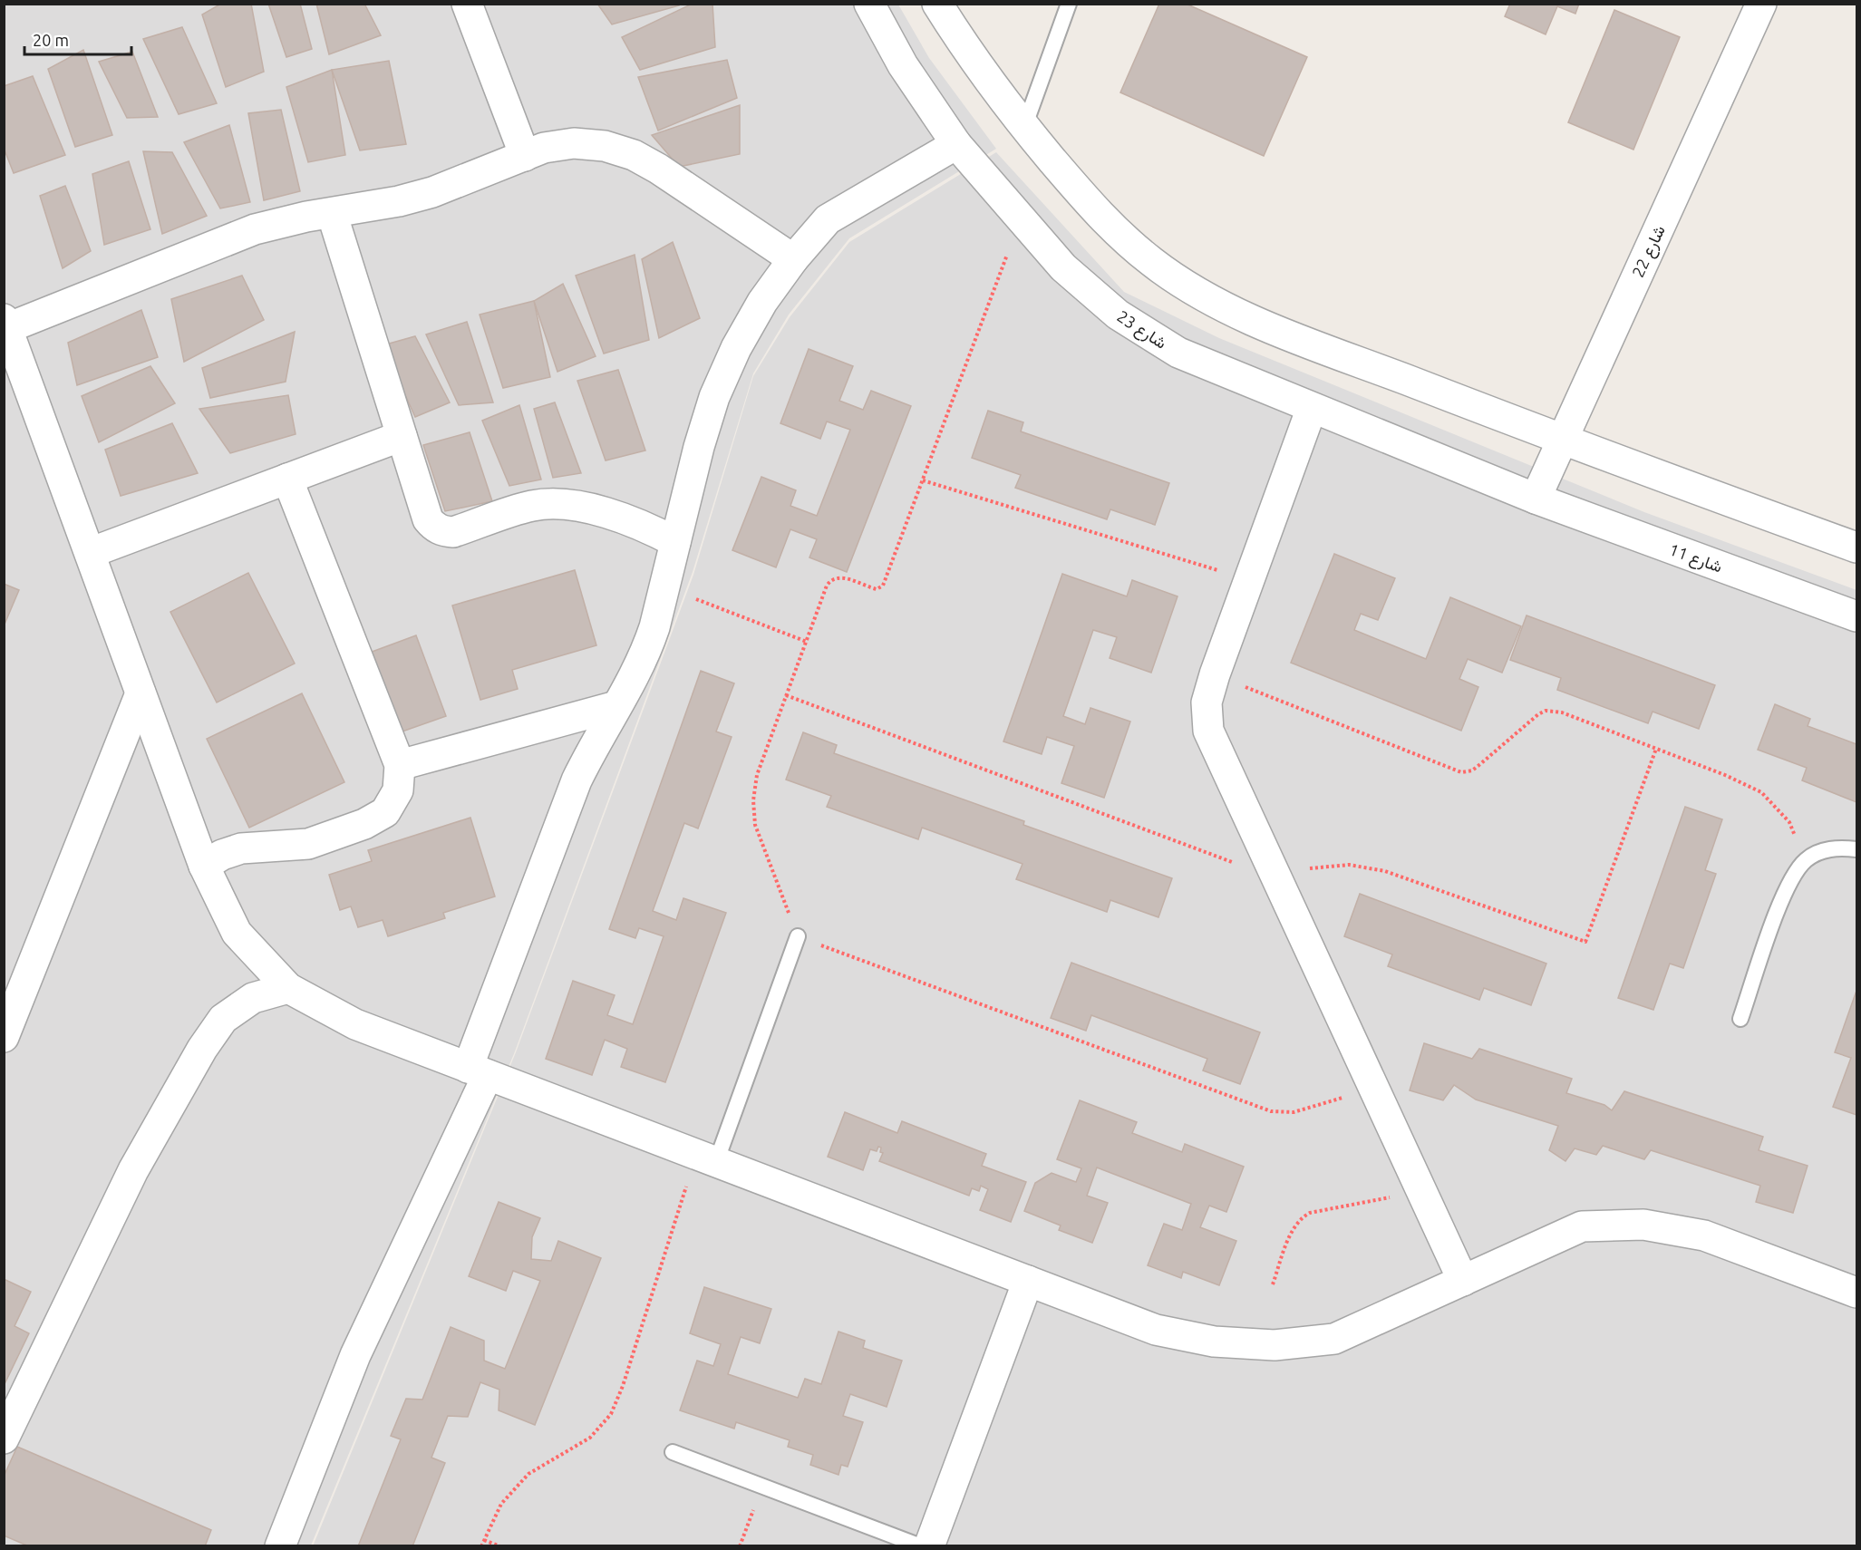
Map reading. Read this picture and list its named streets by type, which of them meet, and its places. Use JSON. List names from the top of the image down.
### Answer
{
  "streets": {
    "street": ["شارع 22", "شارع 23", "شارع 11"]
  },
  "crossings": [
    ["شارع 22", "شارع 23"],
    ["شارع 22", "شارع 11"],
    ["شارع 23", "شارع 11"]
  ],
  "scale_bar": "20 m"
}
